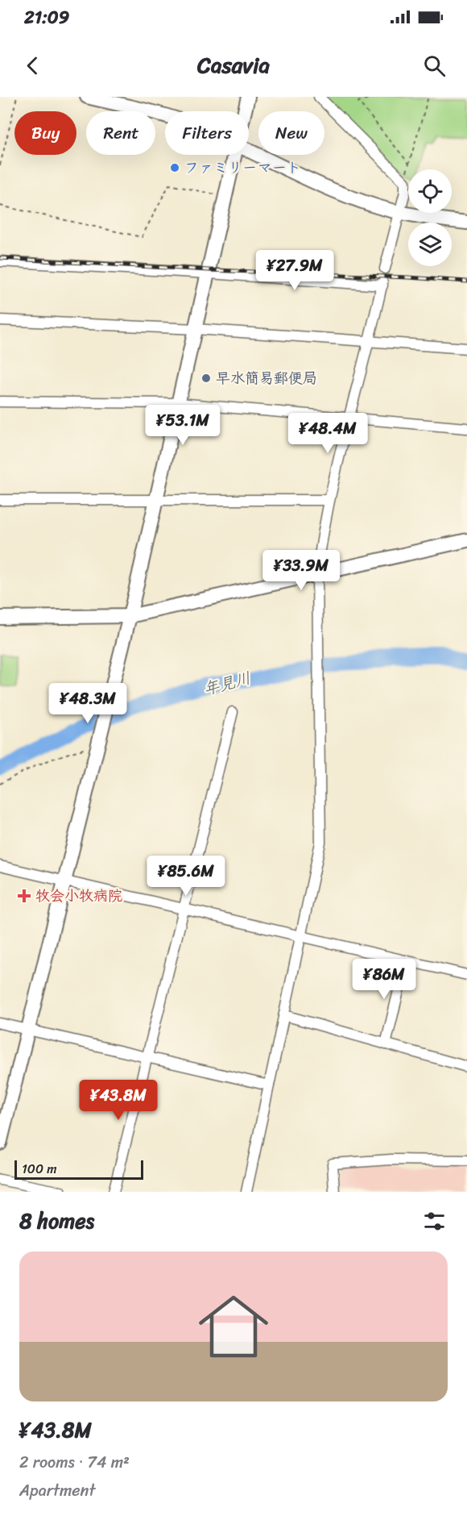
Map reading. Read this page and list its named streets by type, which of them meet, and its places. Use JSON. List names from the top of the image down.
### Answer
{
  "water": ["年見川"],
  "places": {
    "other": ["ファミリーマート", "早水簡易郵便局"],
    "health": ["牧会小牧病院"]
  },
  "scale_bar": "100 m",
  "page": {
    "status": "21:09",
    "header": "Casavia",
    "chip": [
      "Buy",
      "Rent",
      "Filters",
      "New"
    ],
    "price": [
      "¥27.9M",
      "¥53.1M",
      "¥48.4M",
      "¥33.9M",
      "¥48.3M",
      "¥85.6M",
      "¥86M",
      "¥43.8M"
    ],
    "scale": "100 m",
    "heading": "8 homes",
    "list": [
      {
        "name": "¥43.8M",
        "note": "2 rooms · 74 m² · Apartment"
      }
    ]
  }
}
